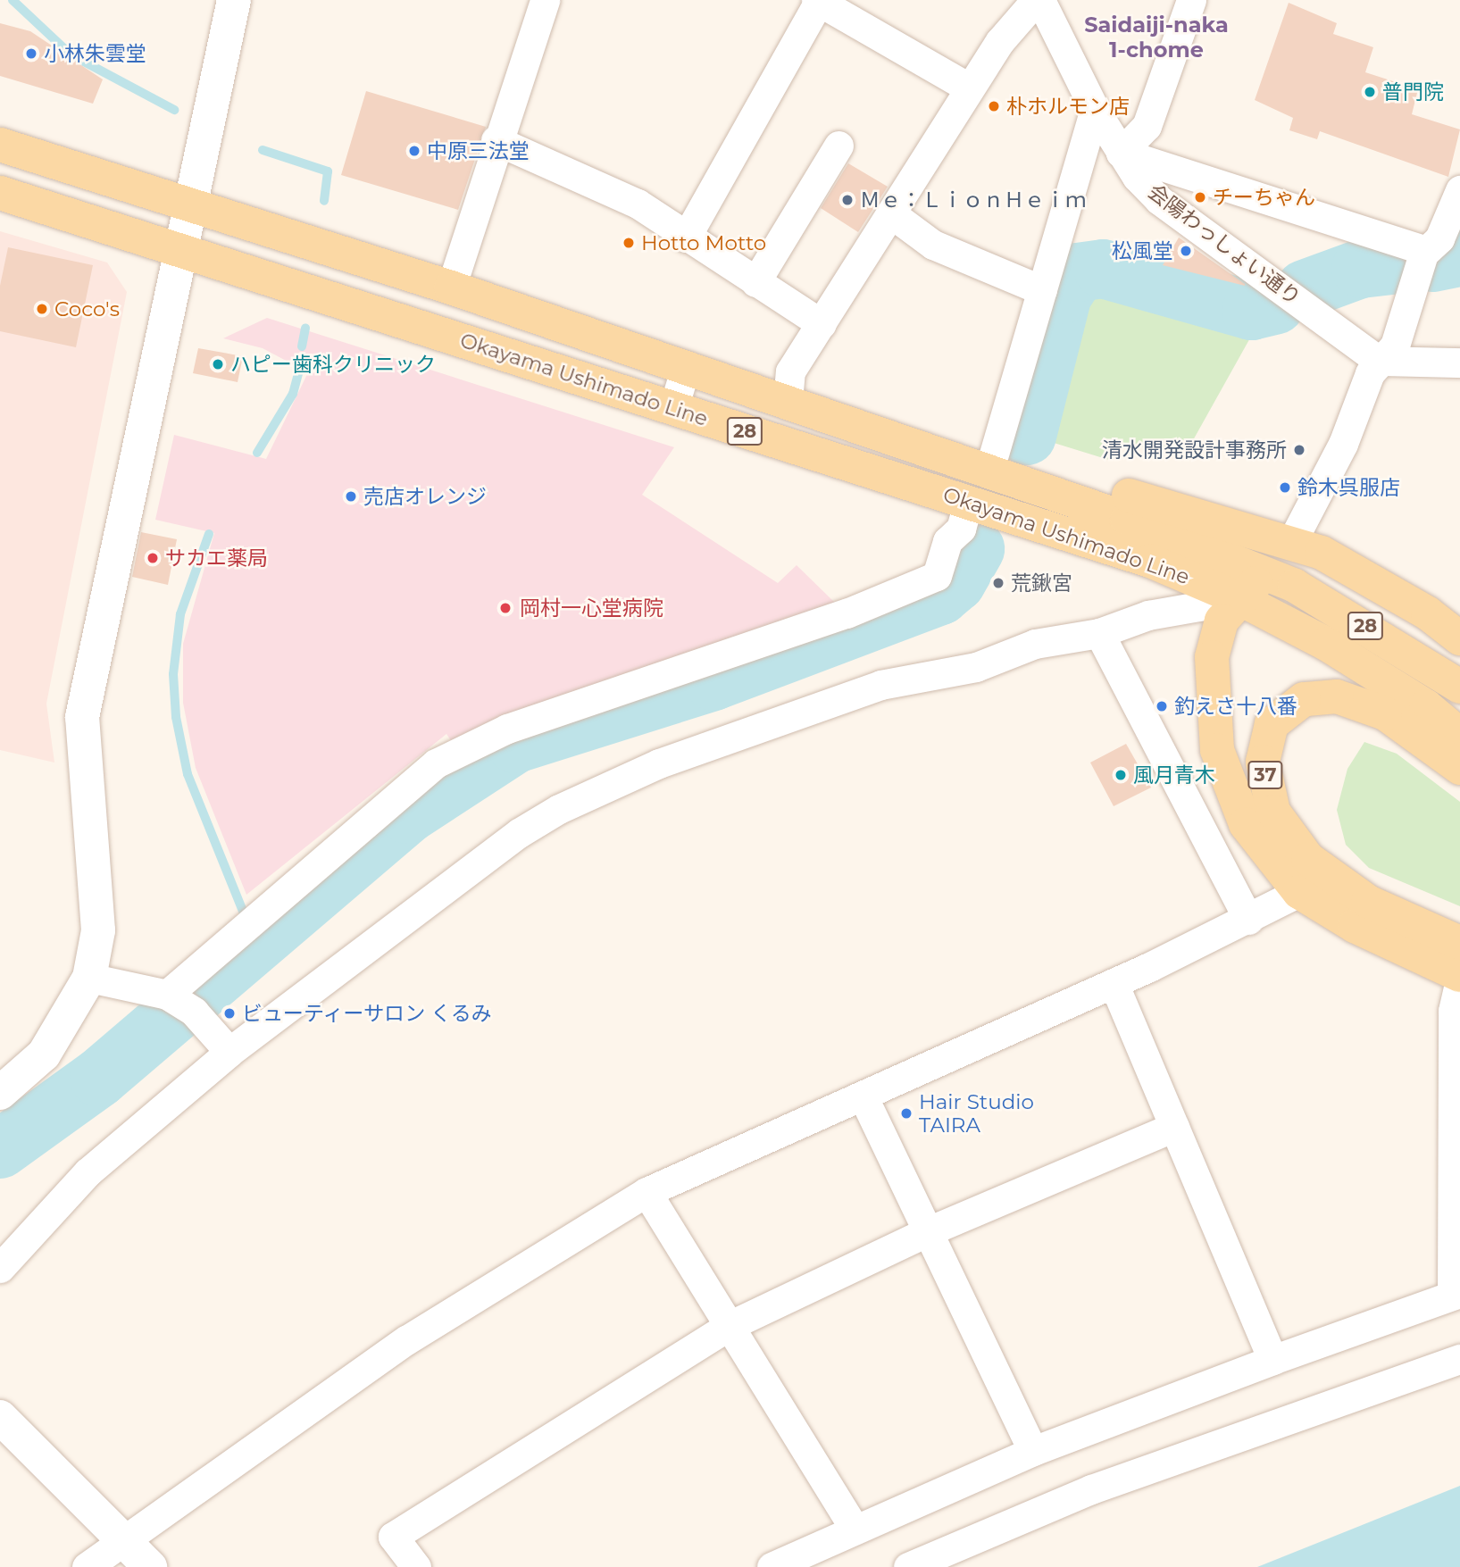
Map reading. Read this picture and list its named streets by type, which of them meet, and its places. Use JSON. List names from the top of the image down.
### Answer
{
  "streets": {
    "main road": ["Okayama Ushimado Line", "28", "37"],
    "street": ["会陽わっしょい通り"]
  },
  "crossings": [
    ["Okayama Ushimado Line", "28"],
    ["Okayama Ushimado Line", "37"]
  ],
  "districts": ["Saidaiji-naka 1-chome"],
  "places": [
    "小林朱雲堂",
    "普門院",
    "朴ホルモン店",
    "中原三法堂",
    "チーちゃん",
    "Ｍｅ：ＬｉｏｎＨｅｉｍ",
    "Hotto Motto",
    "松風堂",
    "Coco's",
    "ハピー歯科クリニック",
    "清水開発設計事務所",
    "鈴木呉服店",
    "売店オレンジ",
    "サカエ薬局",
    "荒鍬宮",
    "岡村一心堂病院",
    "釣えさ十八番",
    "風月青木",
    "ビューティーサロン くるみ",
    "Hair Studio TAIRA"
  ]
}
